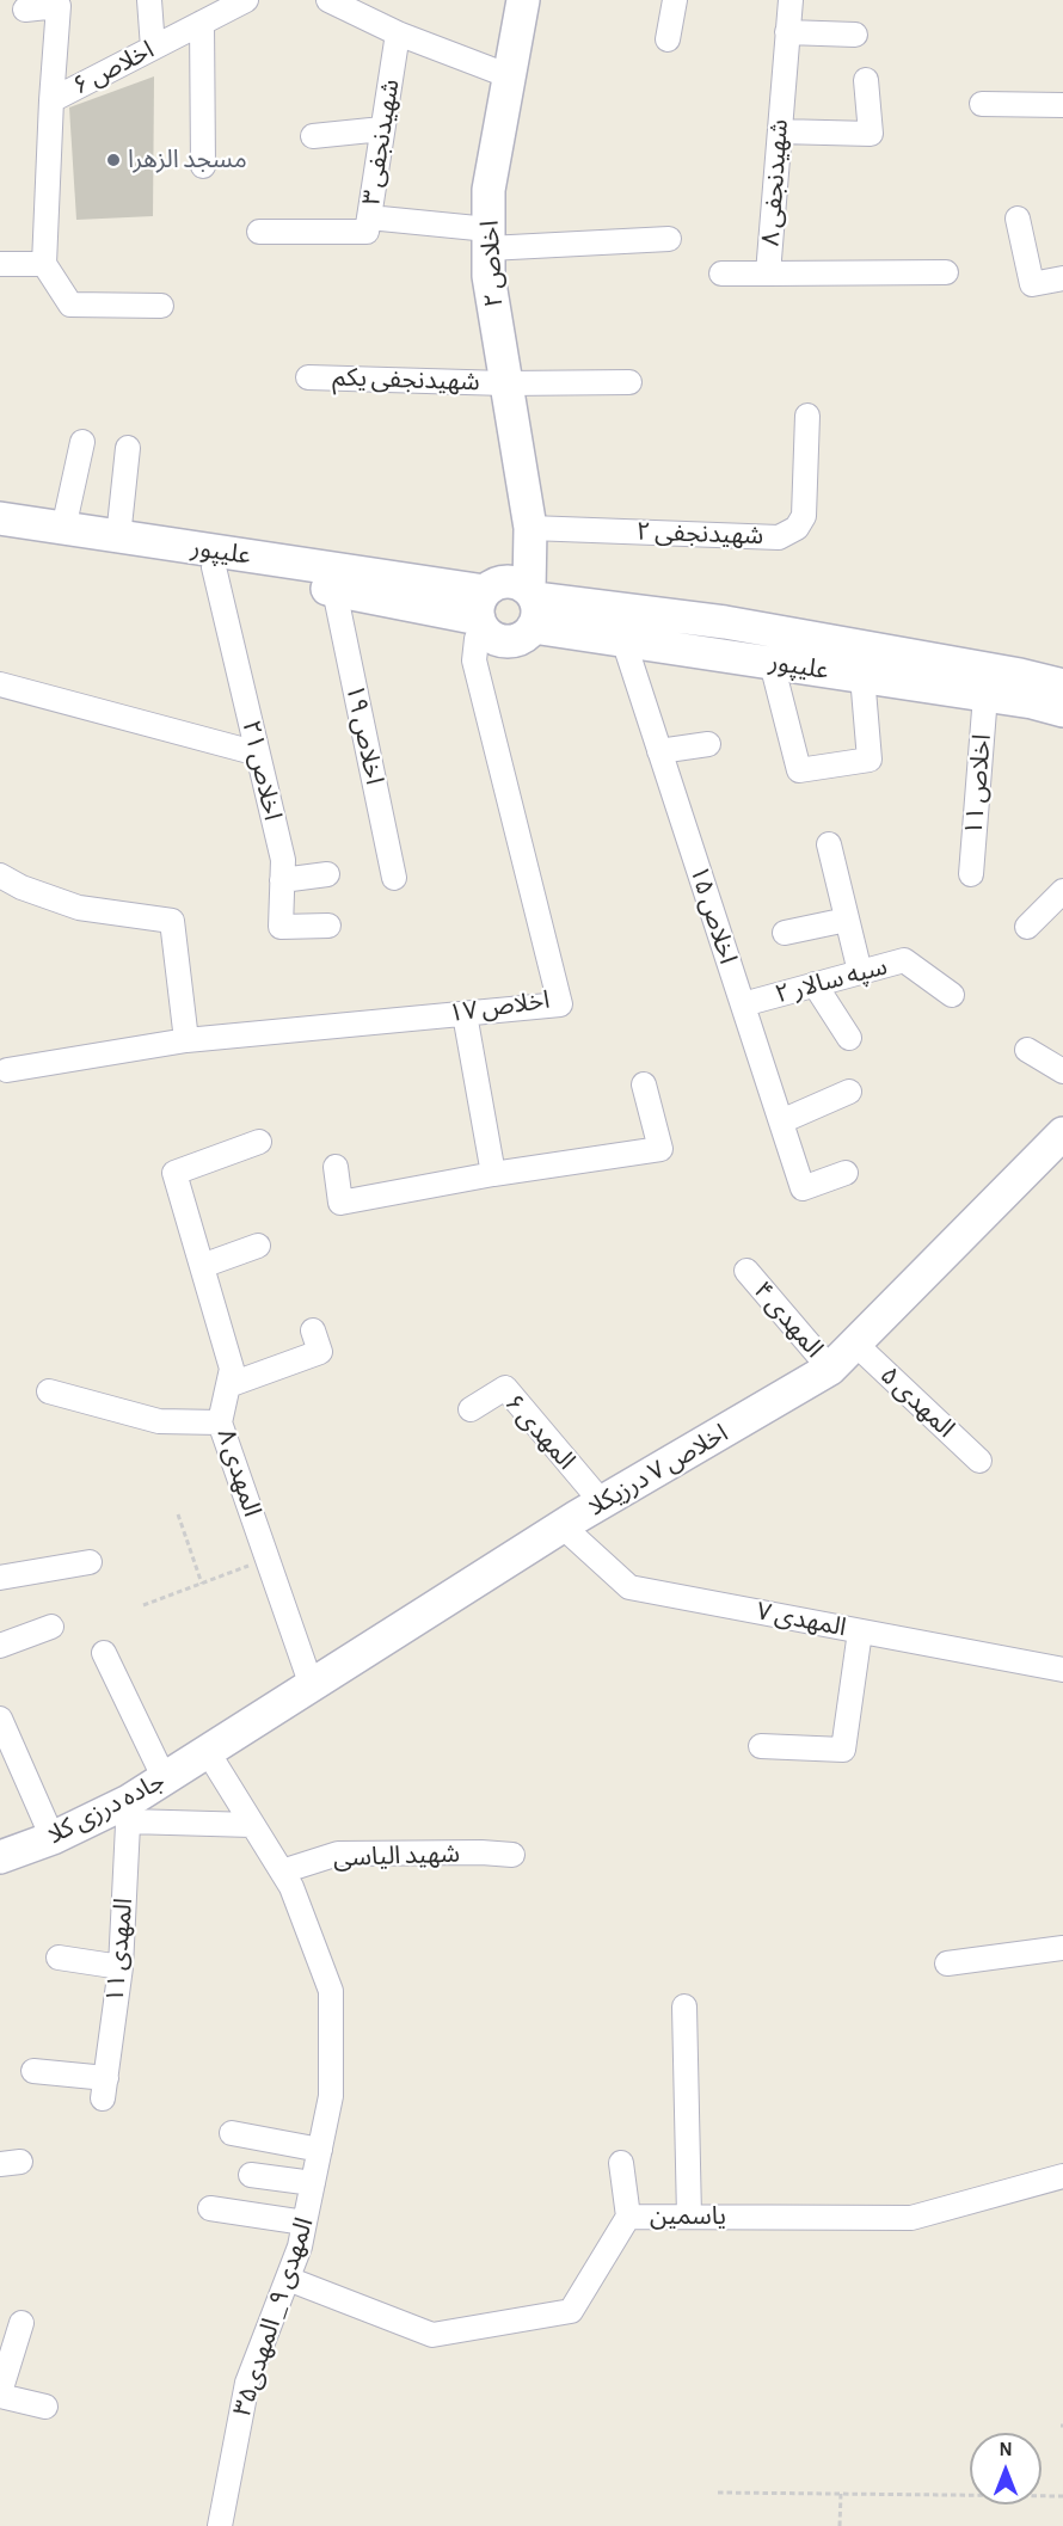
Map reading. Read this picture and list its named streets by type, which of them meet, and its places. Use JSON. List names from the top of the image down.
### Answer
{
  "streets": {
    "main road": [
      "اخلاص ۲",
      "علیپور",
      "اخلاص ۷ درزیکلا",
      "جاده درزی کلا"
    ],
    "street": [
      "اخلاص ۶",
      "شهیدنجفی ۳",
      "شهیدنجفی ۸",
      "شهیدنجفی یکم",
      "شهیدنجفی ۲",
      "اخلاص ۱۹",
      "اخلاص ۲۱",
      "اخلاص ۱۱",
      "اخلاص ۱۵",
      "سپه سالار ۲",
      "اخلاص ۱۷",
      "المهدی ۴",
      "المهدی ۵",
      "المهدی ۶",
      "المهدی ۸",
      "المهدی ۷",
      "شهید الیاسی",
      "المهدی ۱۱",
      "یاسمین",
      "المهدی ۹_ المهدی۳۵"
    ]
  },
  "crossings": [
    ["شهیدنجفی ۳", "اخلاص ۲"],
    ["اخلاص ۲", "شهیدنجفی یکم"],
    ["اخلاص ۲", "شهیدنجفی ۲"],
    ["اخلاص ۲", "علیپور"],
    ["اخلاص ۲", "اخلاص ۱۷"],
    ["علیپور", "اخلاص ۱۹"],
    ["علیپور", "اخلاص ۲۱"],
    ["علیپور", "اخلاص ۱۱"],
    ["علیپور", "اخلاص ۱۵"],
    ["علیپور", "اخلاص ۱۷"],
    ["اخلاص ۱۵", "سپه سالار ۲"],
    ["المهدی ۴", "اخلاص ۷ درزیکلا"],
    ["المهدی ۵", "اخلاص ۷ درزیکلا"],
    ["المهدی ۶", "اخلاص ۷ درزیکلا"],
    ["اخلاص ۷ درزیکلا", "المهدی ۸"],
    ["اخلاص ۷ درزیکلا", "المهدی ۷"],
    ["اخلاص ۷ درزیکلا", "جاده درزی کلا"],
    ["اخلاص ۷ درزیکلا", "المهدی ۹_ المهدی۳۵"],
    ["جاده درزی کلا", "المهدی ۱۱"],
    ["جاده درزی کلا", "المهدی ۹_ المهدی۳۵"],
    ["شهید الیاسی", "المهدی ۹_ المهدی۳۵"],
    ["یاسمین", "المهدی ۹_ المهدی۳۵"]
  ],
  "places": ["مسجد الزهرا"],
  "north": "top"
}
